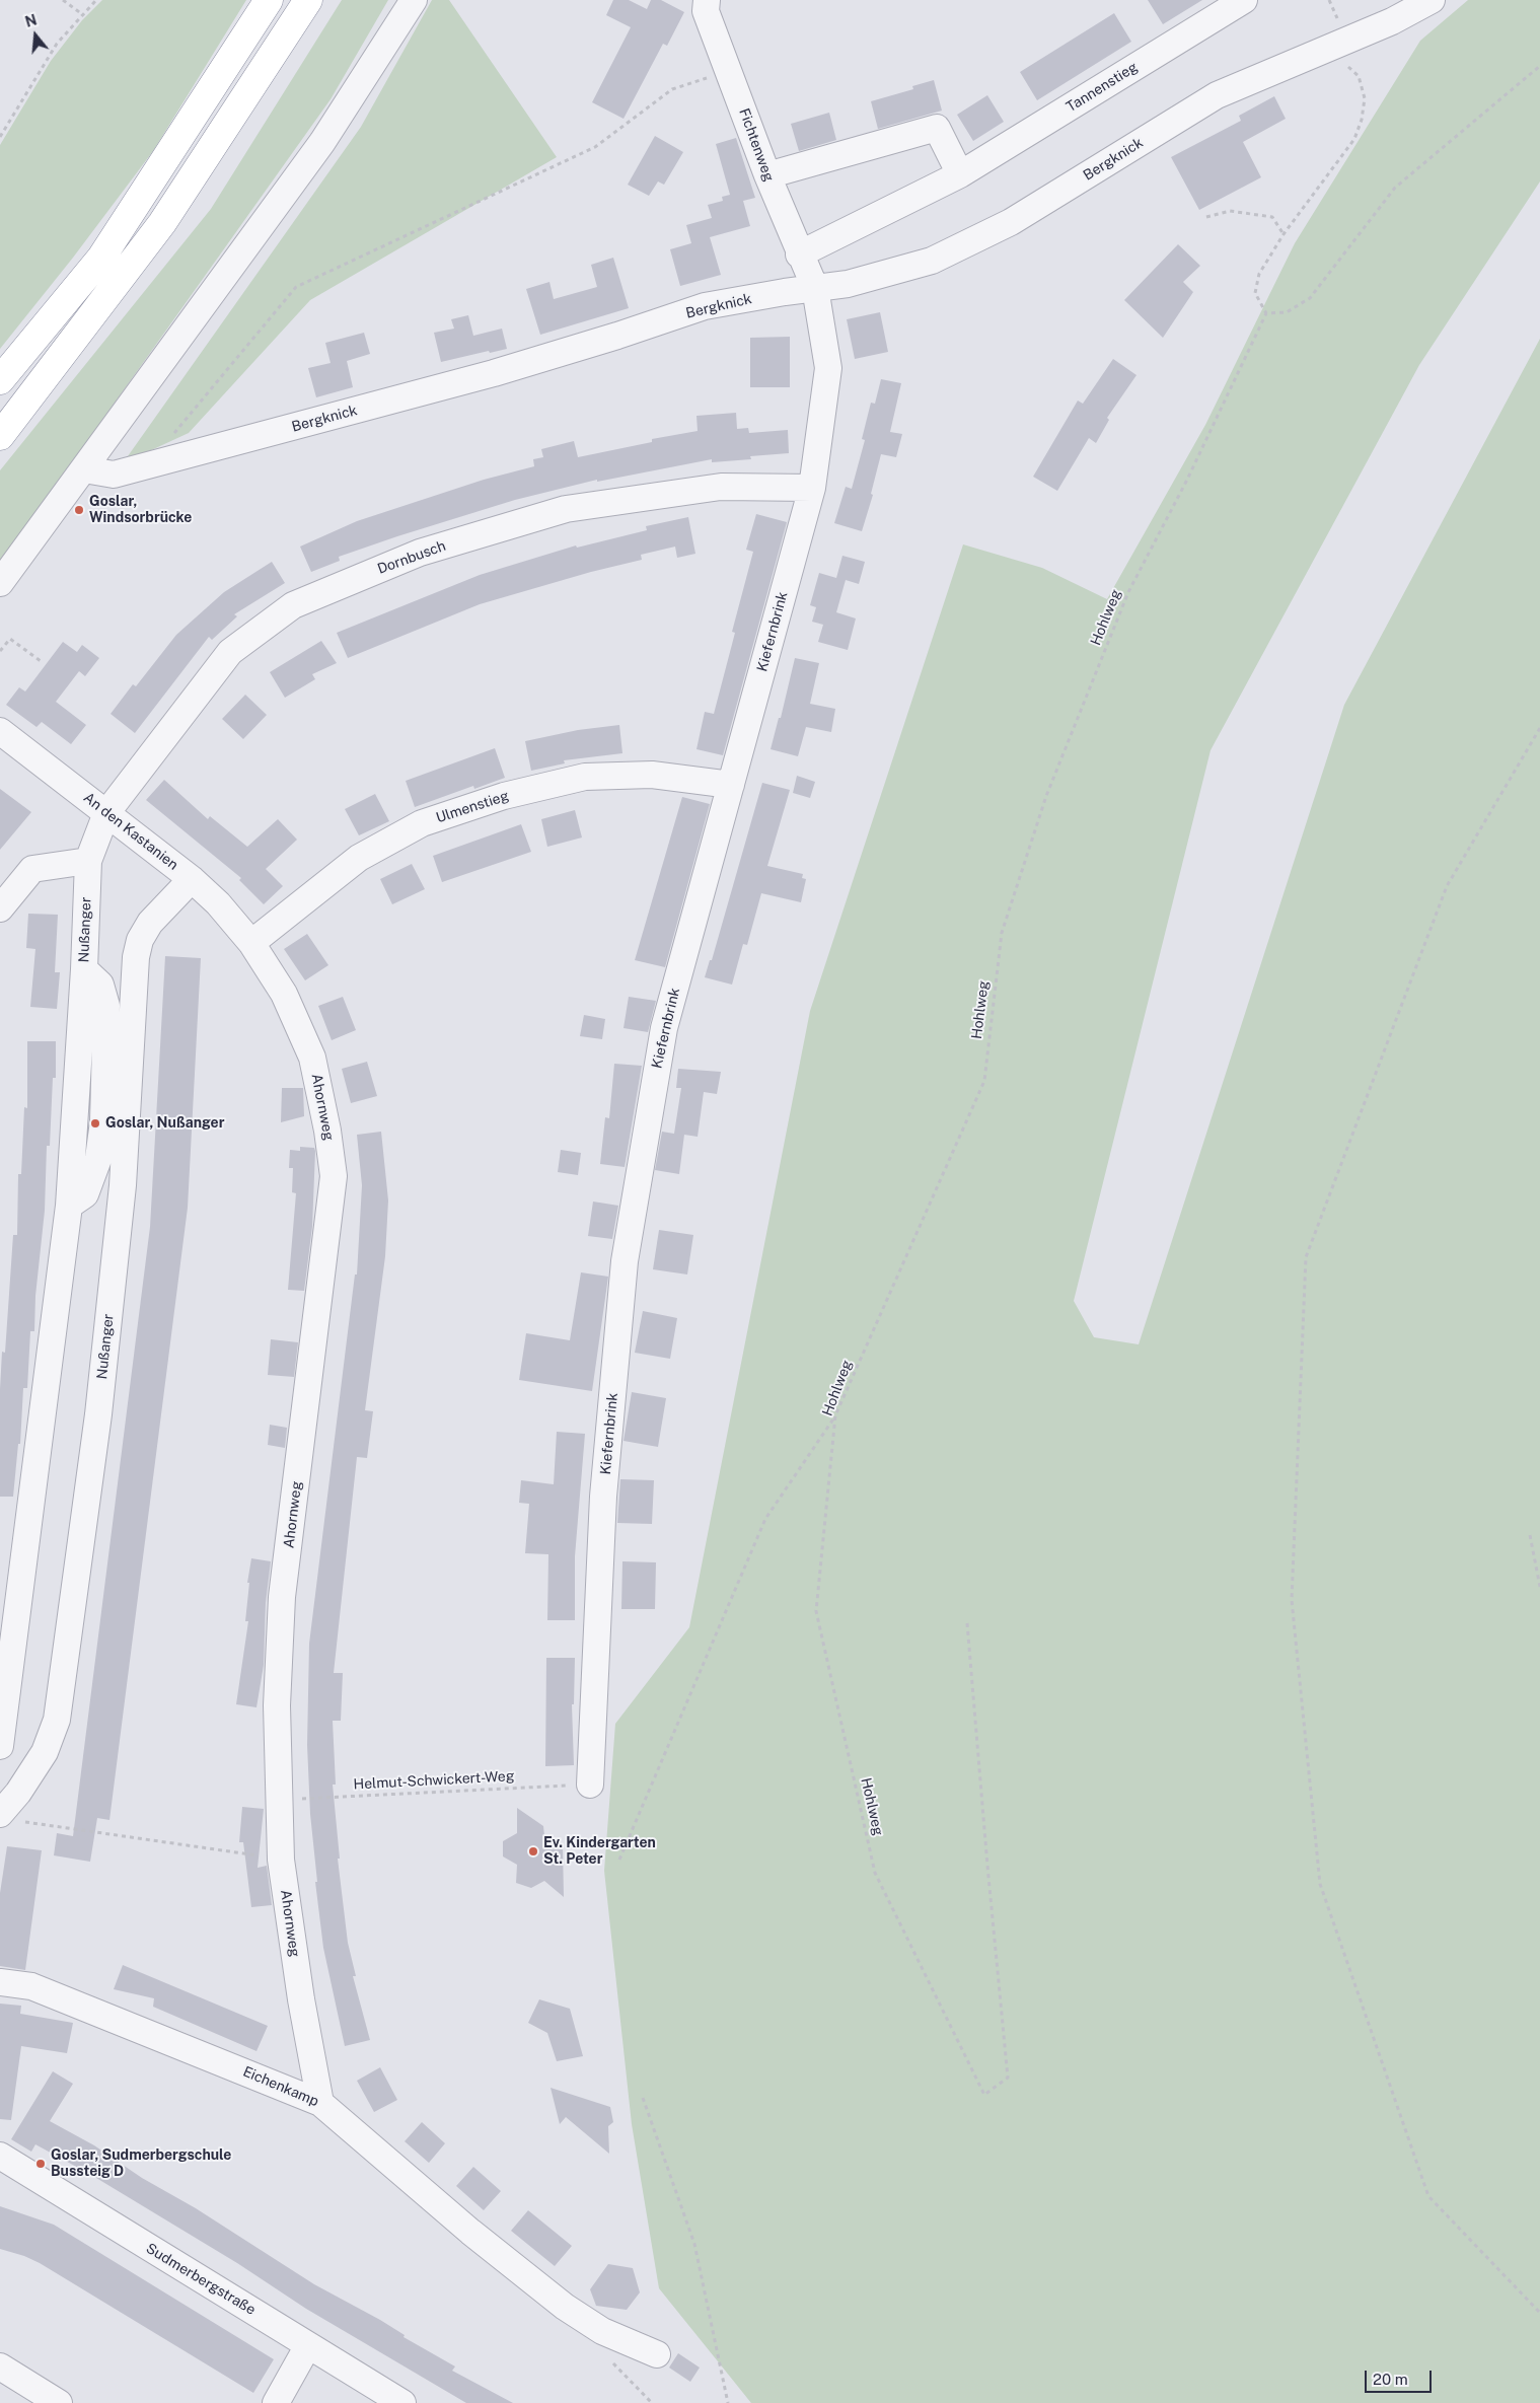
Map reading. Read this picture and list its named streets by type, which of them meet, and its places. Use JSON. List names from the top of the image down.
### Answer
{
  "streets": {
    "street": [
      "Tannenstieg",
      "Fichtenweg",
      "Bergknick",
      "Dornbusch",
      "Kiefernbrink",
      "Ulmenstieg",
      "An den Kastanien",
      "Nußanger",
      "Ahornweg",
      "Eichenkamp",
      "Sudmerbergstraße"
    ],
    "path": ["Hohlweg", "Helmut-Schwickert-Weg"]
  },
  "crossings": [
    ["Tannenstieg", "Fichtenweg"],
    ["Fichtenweg", "Bergknick"],
    ["Fichtenweg", "Kiefernbrink"],
    ["Bergknick", "Kiefernbrink"],
    ["Dornbusch", "Kiefernbrink"],
    ["Dornbusch", "An den Kastanien"],
    ["Dornbusch", "Nußanger"],
    ["Kiefernbrink", "Ulmenstieg"],
    ["Kiefernbrink", "Helmut-Schwickert-Weg"],
    ["Ulmenstieg", "An den Kastanien"],
    ["Ulmenstieg", "Ahornweg"],
    ["An den Kastanien", "Nußanger"],
    ["An den Kastanien", "Ahornweg"],
    ["Ahornweg", "Helmut-Schwickert-Weg"],
    ["Ahornweg", "Eichenkamp"]
  ],
  "places": [
    "Goslar, Windsorbrücke",
    "Goslar, Nußanger",
    "Ev. Kindergarten St. Peter",
    "Goslar, Sudmerbergschule Bussteig D"
  ],
  "scale_bar": "20 m",
  "north": "top"
}
